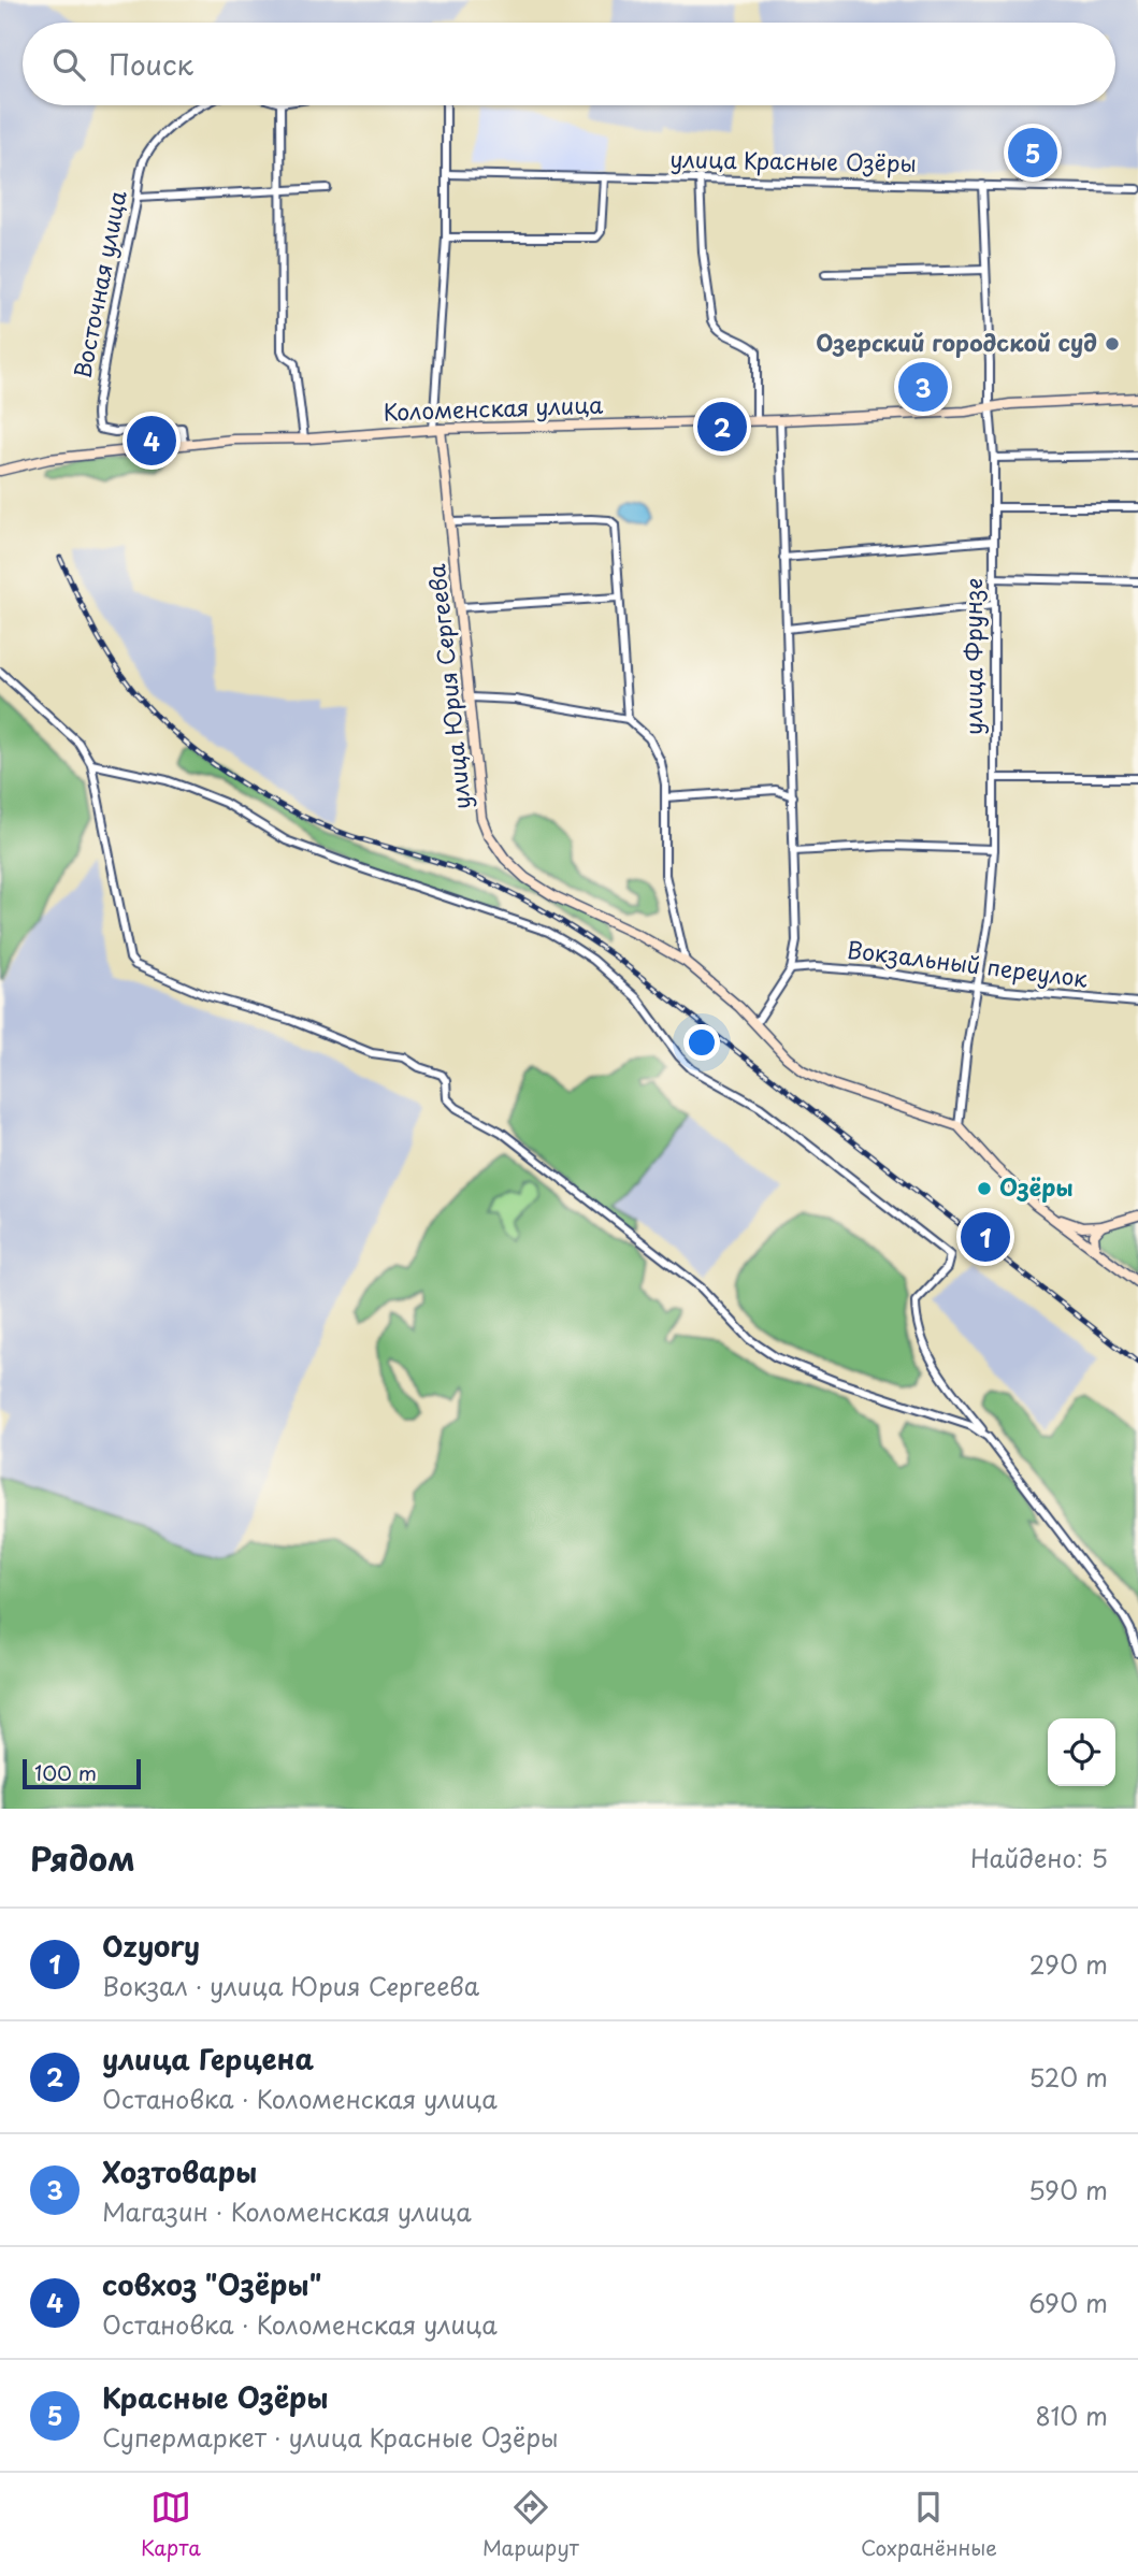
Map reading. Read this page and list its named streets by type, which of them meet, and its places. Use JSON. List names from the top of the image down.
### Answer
{
  "streets": {
    "street": [
      "улица Красные Озёры",
      "Восточная улица",
      "Коломенская улица",
      "улица Фрунзе",
      "улица Юрия Сергеева",
      "Вокзальный переулок"
    ]
  },
  "crossings": [
    ["улица Красные Озёры", "улица Фрунзе"],
    ["улица Красные Озёры", "улица Юрия Сергеева"],
    ["Восточная улица", "Коломенская улица"],
    ["Коломенская улица", "улица Фрунзе"],
    ["Коломенская улица", "улица Юрия Сергеева"],
    ["улица Фрунзе", "улица Юрия Сергеева"],
    ["улица Фрунзе", "Вокзальный переулок"]
  ],
  "places": ["Озерский городской суд", "Озёры"],
  "scale_bar": "100 m",
  "page": {
    "search": "Поиск",
    "pins": [
      "5",
      "3",
      "2",
      "4",
      "1"
    ],
    "scale": "100 m",
    "heading": ["Рядом", "Найдено: 5"],
    "list": [
      {
        "mark": "1",
        "name": "Ozyory",
        "note": "Вокзал · улица Юрия Сергеева",
        "value": "290 m"
      },
      {
        "mark": "2",
        "name": "улица Герцена",
        "note": "Остановка · Коломенская улица",
        "value": "520 m"
      },
      {
        "mark": "3",
        "name": "Хозтовары",
        "note": "Магазин · Коломенская улица",
        "value": "590 m"
      },
      {
        "mark": "4",
        "name": "совхоз \"Озёры\"",
        "note": "Остановка · Коломенская улица",
        "value": "690 m"
      },
      {
        "mark": "5",
        "name": "Красные Озёры",
        "note": "Супермаркет · улица Красные Озёры",
        "value": "810 m"
      }
    ],
    "nav": ["Карта", "Маршрут", "Сохранённые"]
  }
}
